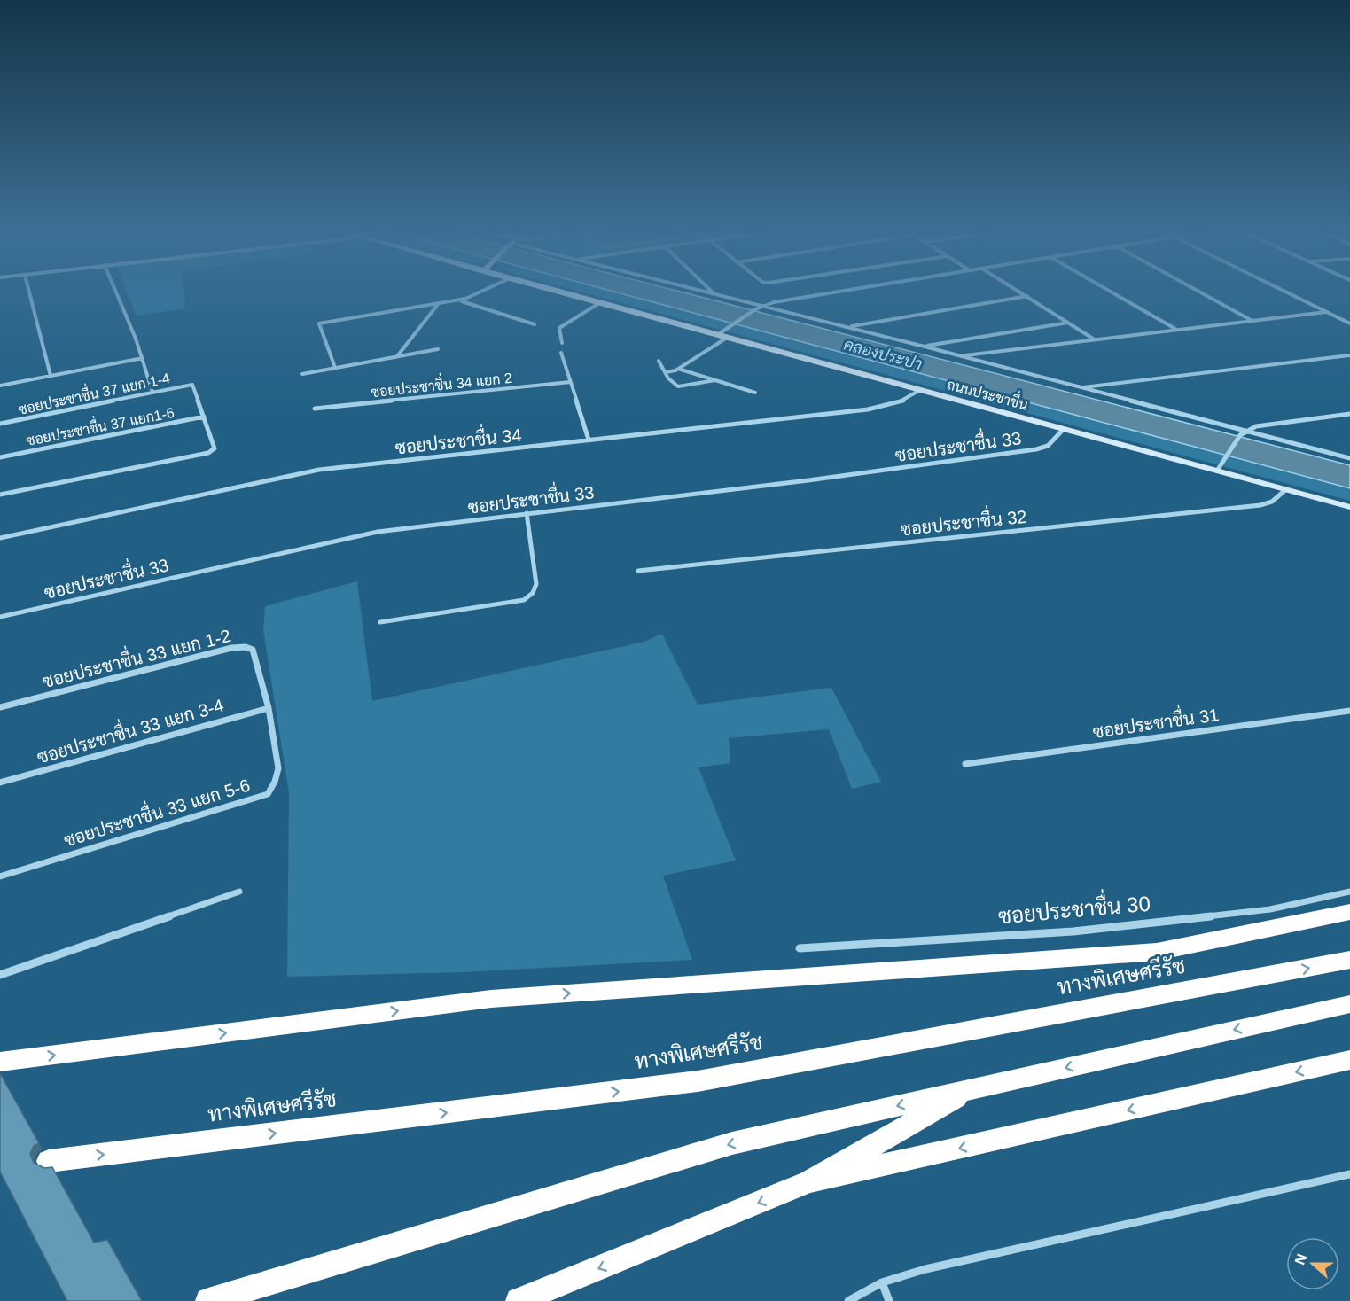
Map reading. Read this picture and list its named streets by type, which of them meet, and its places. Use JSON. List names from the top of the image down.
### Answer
{
  "streets": {
    "highway": ["ทางพิเศษศรีรัช"],
    "main road": ["ถนนประชาชื่น"],
    "street": [
      "ซอยประชาชื่น 34 แยก 2",
      "ซอยประชาชื่น 37 แยก 1-4",
      "ซอยประชาชื่น 37 แยก1-6",
      "ซอยประชาชื่น 34",
      "ซอยประชาชื่น 33",
      "ซอยประชาชื่น 32",
      "ซอยประชาชื่น 33 แยก 1-2",
      "ซอยประชาชื่น 31",
      "ซอยประชาชื่น 33 แยก 3-4",
      "ซอยประชาชื่น 33 แยก 5-6",
      "ซอยประชาชื่น 30"
    ]
  },
  "crossings": [
    ["ซอยประชาชื่น 37 แยก 1-4", "ซอยประชาชื่น 37 แยก1-6"],
    ["ถนนประชาชื่น", "ซอยประชาชื่น 34"],
    ["ถนนประชาชื่น", "ซอยประชาชื่น 33"],
    ["ถนนประชาชื่น", "ซอยประชาชื่น 32"],
    ["ซอยประชาชื่น 33 แยก 1-2", "ซอยประชาชื่น 33 แยก 3-4"],
    ["ซอยประชาชื่น 33 แยก 1-2", "ซอยประชาชื่น 33 แยก 5-6"],
    ["ซอยประชาชื่น 33 แยก 3-4", "ซอยประชาชื่น 33 แยก 5-6"]
  ],
  "water": ["คลองประปา"],
  "north": "left"
}
